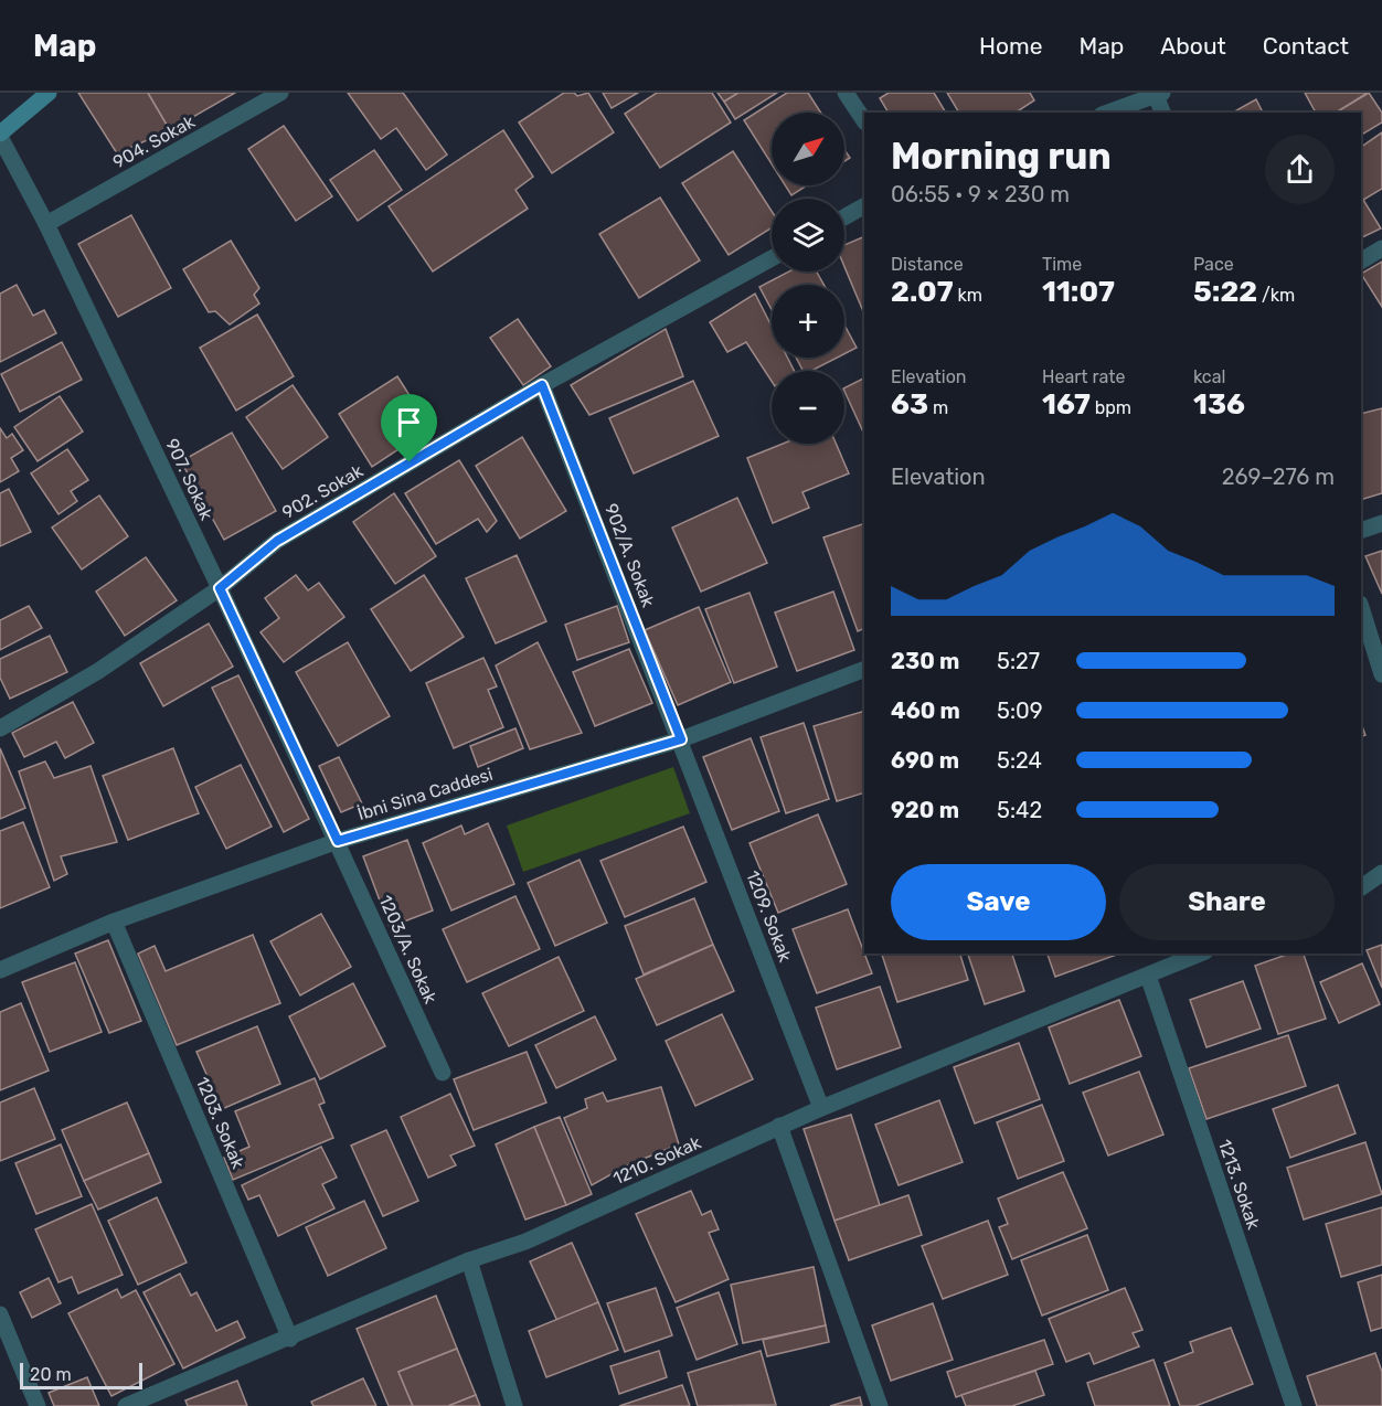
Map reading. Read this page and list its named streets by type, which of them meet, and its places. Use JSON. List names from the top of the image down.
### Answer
{
  "streets": {
    "street": [
      "904. Sokak",
      "907. Sokak",
      "902. Sokak",
      "902/A. Sokak",
      "İbni Sina Caddesi",
      "1209. Sokak",
      "1203/A. Sokak",
      "1203. Sokak",
      "1210. Sokak",
      "1213. Sokak"
    ]
  },
  "crossings": [
    ["904. Sokak", "907. Sokak"],
    ["907. Sokak", "902. Sokak"],
    ["907. Sokak", "İbni Sina Caddesi"],
    ["907. Sokak", "1203/A. Sokak"],
    ["902. Sokak", "902/A. Sokak"],
    ["902/A. Sokak", "İbni Sina Caddesi"],
    ["902/A. Sokak", "1209. Sokak"],
    ["İbni Sina Caddesi", "1209. Sokak"],
    ["İbni Sina Caddesi", "1203/A. Sokak"],
    ["İbni Sina Caddesi", "1203. Sokak"],
    ["1209. Sokak", "1210. Sokak"],
    ["1203. Sokak", "1210. Sokak"],
    ["1210. Sokak", "1213. Sokak"]
  ],
  "scale_bar": "20 m",
  "north": "top right",
  "page": {
    "header": "Map",
    "nav": [
      "Home",
      "Map",
      "About",
      "Contact"
    ],
    "map_buttons": ["+", "−"],
    "heading": ["Morning run", "06:55 · 9 × 230 m"],
    "stats": [
      ["Distance", "2.07 km"],
      ["Time", "11:07"],
      ["Pace", "5:22 /km"],
      ["Elevation", "63 m"],
      ["Heart rate", "167 bpm"],
      ["kcal", "136"]
    ],
    "chart": ["Elevation", "269–276 m"],
    "list": [
      {
        "name": "230 m",
        "note": "5:27"
      },
      {
        "name": "460 m",
        "note": "5:09"
      },
      {
        "name": "690 m",
        "note": "5:24"
      },
      {
        "name": "920 m",
        "note": "5:42"
      }
    ],
    "buttons": ["Save", "Share"],
    "scale": "20 m"
  }
}
